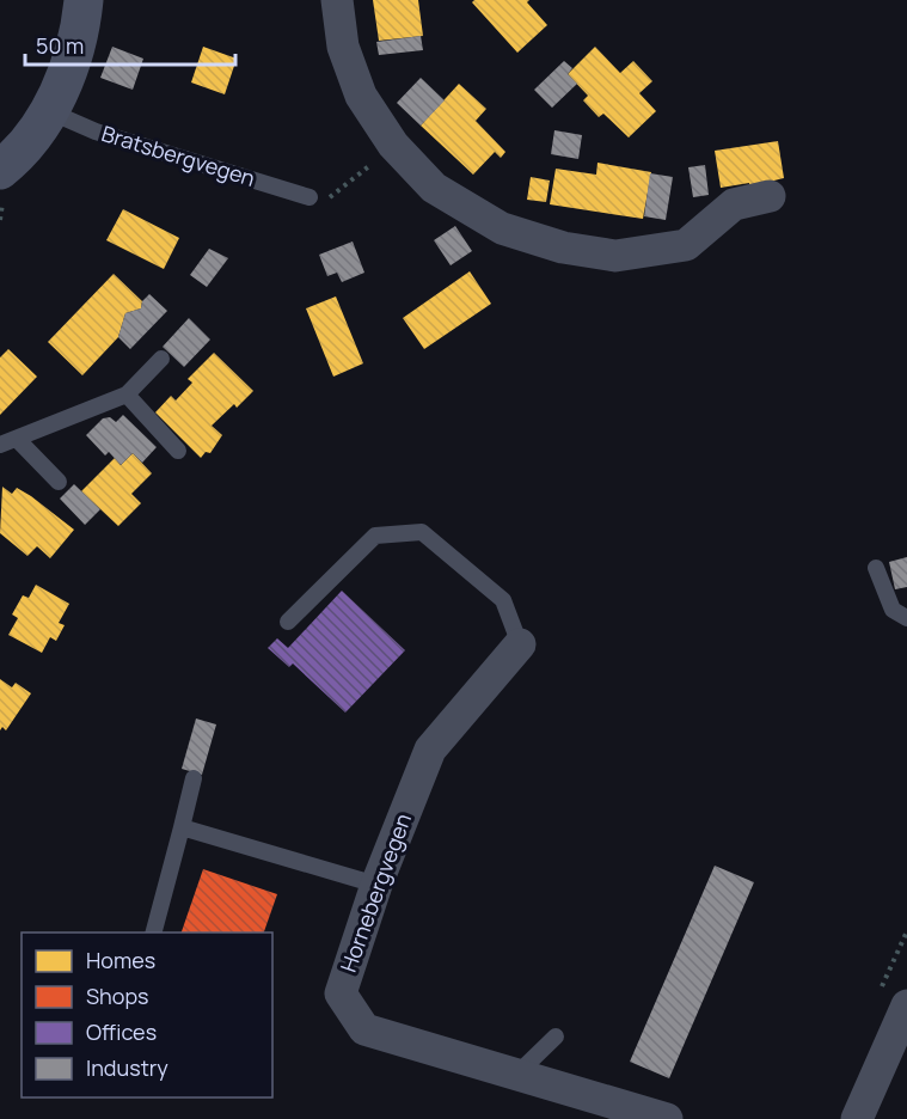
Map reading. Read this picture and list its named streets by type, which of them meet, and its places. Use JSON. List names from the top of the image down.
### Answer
{
  "streets": {
    "street": ["Hornebergvegen"],
    "lane": ["Bratsbergvegen"]
  },
  "legend": [
    "Homes",
    "Shops",
    "Offices",
    "Industry"
  ],
  "scale_bar": "50 m"
}
